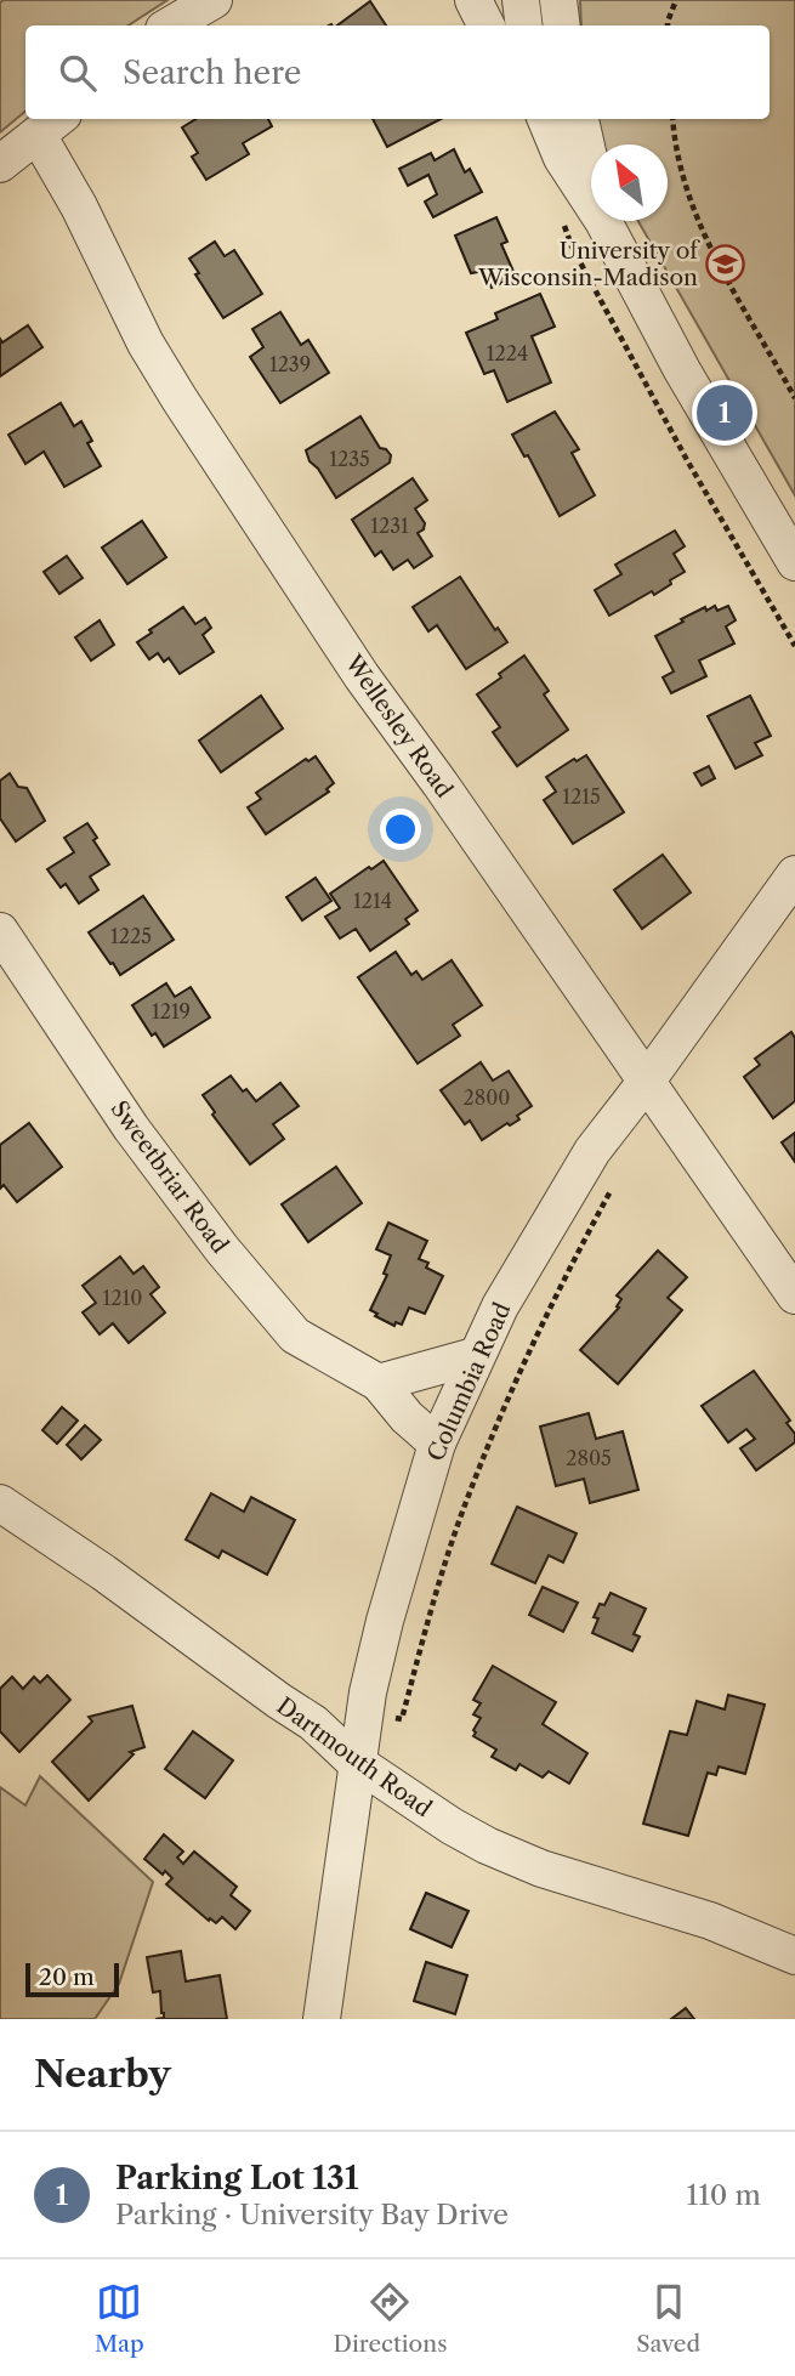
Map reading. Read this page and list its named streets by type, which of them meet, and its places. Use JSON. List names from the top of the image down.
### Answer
{
  "streets": {
    "street": [
      "Wellesley Road",
      "Sweetbriar Road",
      "Columbia Road",
      "Dartmouth Road"
    ]
  },
  "crossings": [
    ["Wellesley Road", "Columbia Road"],
    ["Sweetbriar Road", "Columbia Road"],
    ["Columbia Road", "Dartmouth Road"]
  ],
  "places": {
    "school or university": ["University of Wisconsin-Madison"]
  },
  "house_numbers": [
    "1224",
    "1239",
    "1235",
    "1231",
    "1215",
    "1214",
    "1225",
    "1219",
    "2800",
    "1210",
    "2805"
  ],
  "scale_bar": "20 m",
  "north": "top left",
  "page": {
    "search": "Search here",
    "pins": "1",
    "scale": "20 m",
    "heading": "Nearby",
    "list": [
      {
        "mark": "1",
        "name": "Parking Lot 131",
        "note": "Parking · University Bay Drive",
        "value": "110 m"
      }
    ],
    "nav": ["Map", "Directions", "Saved"]
  }
}
